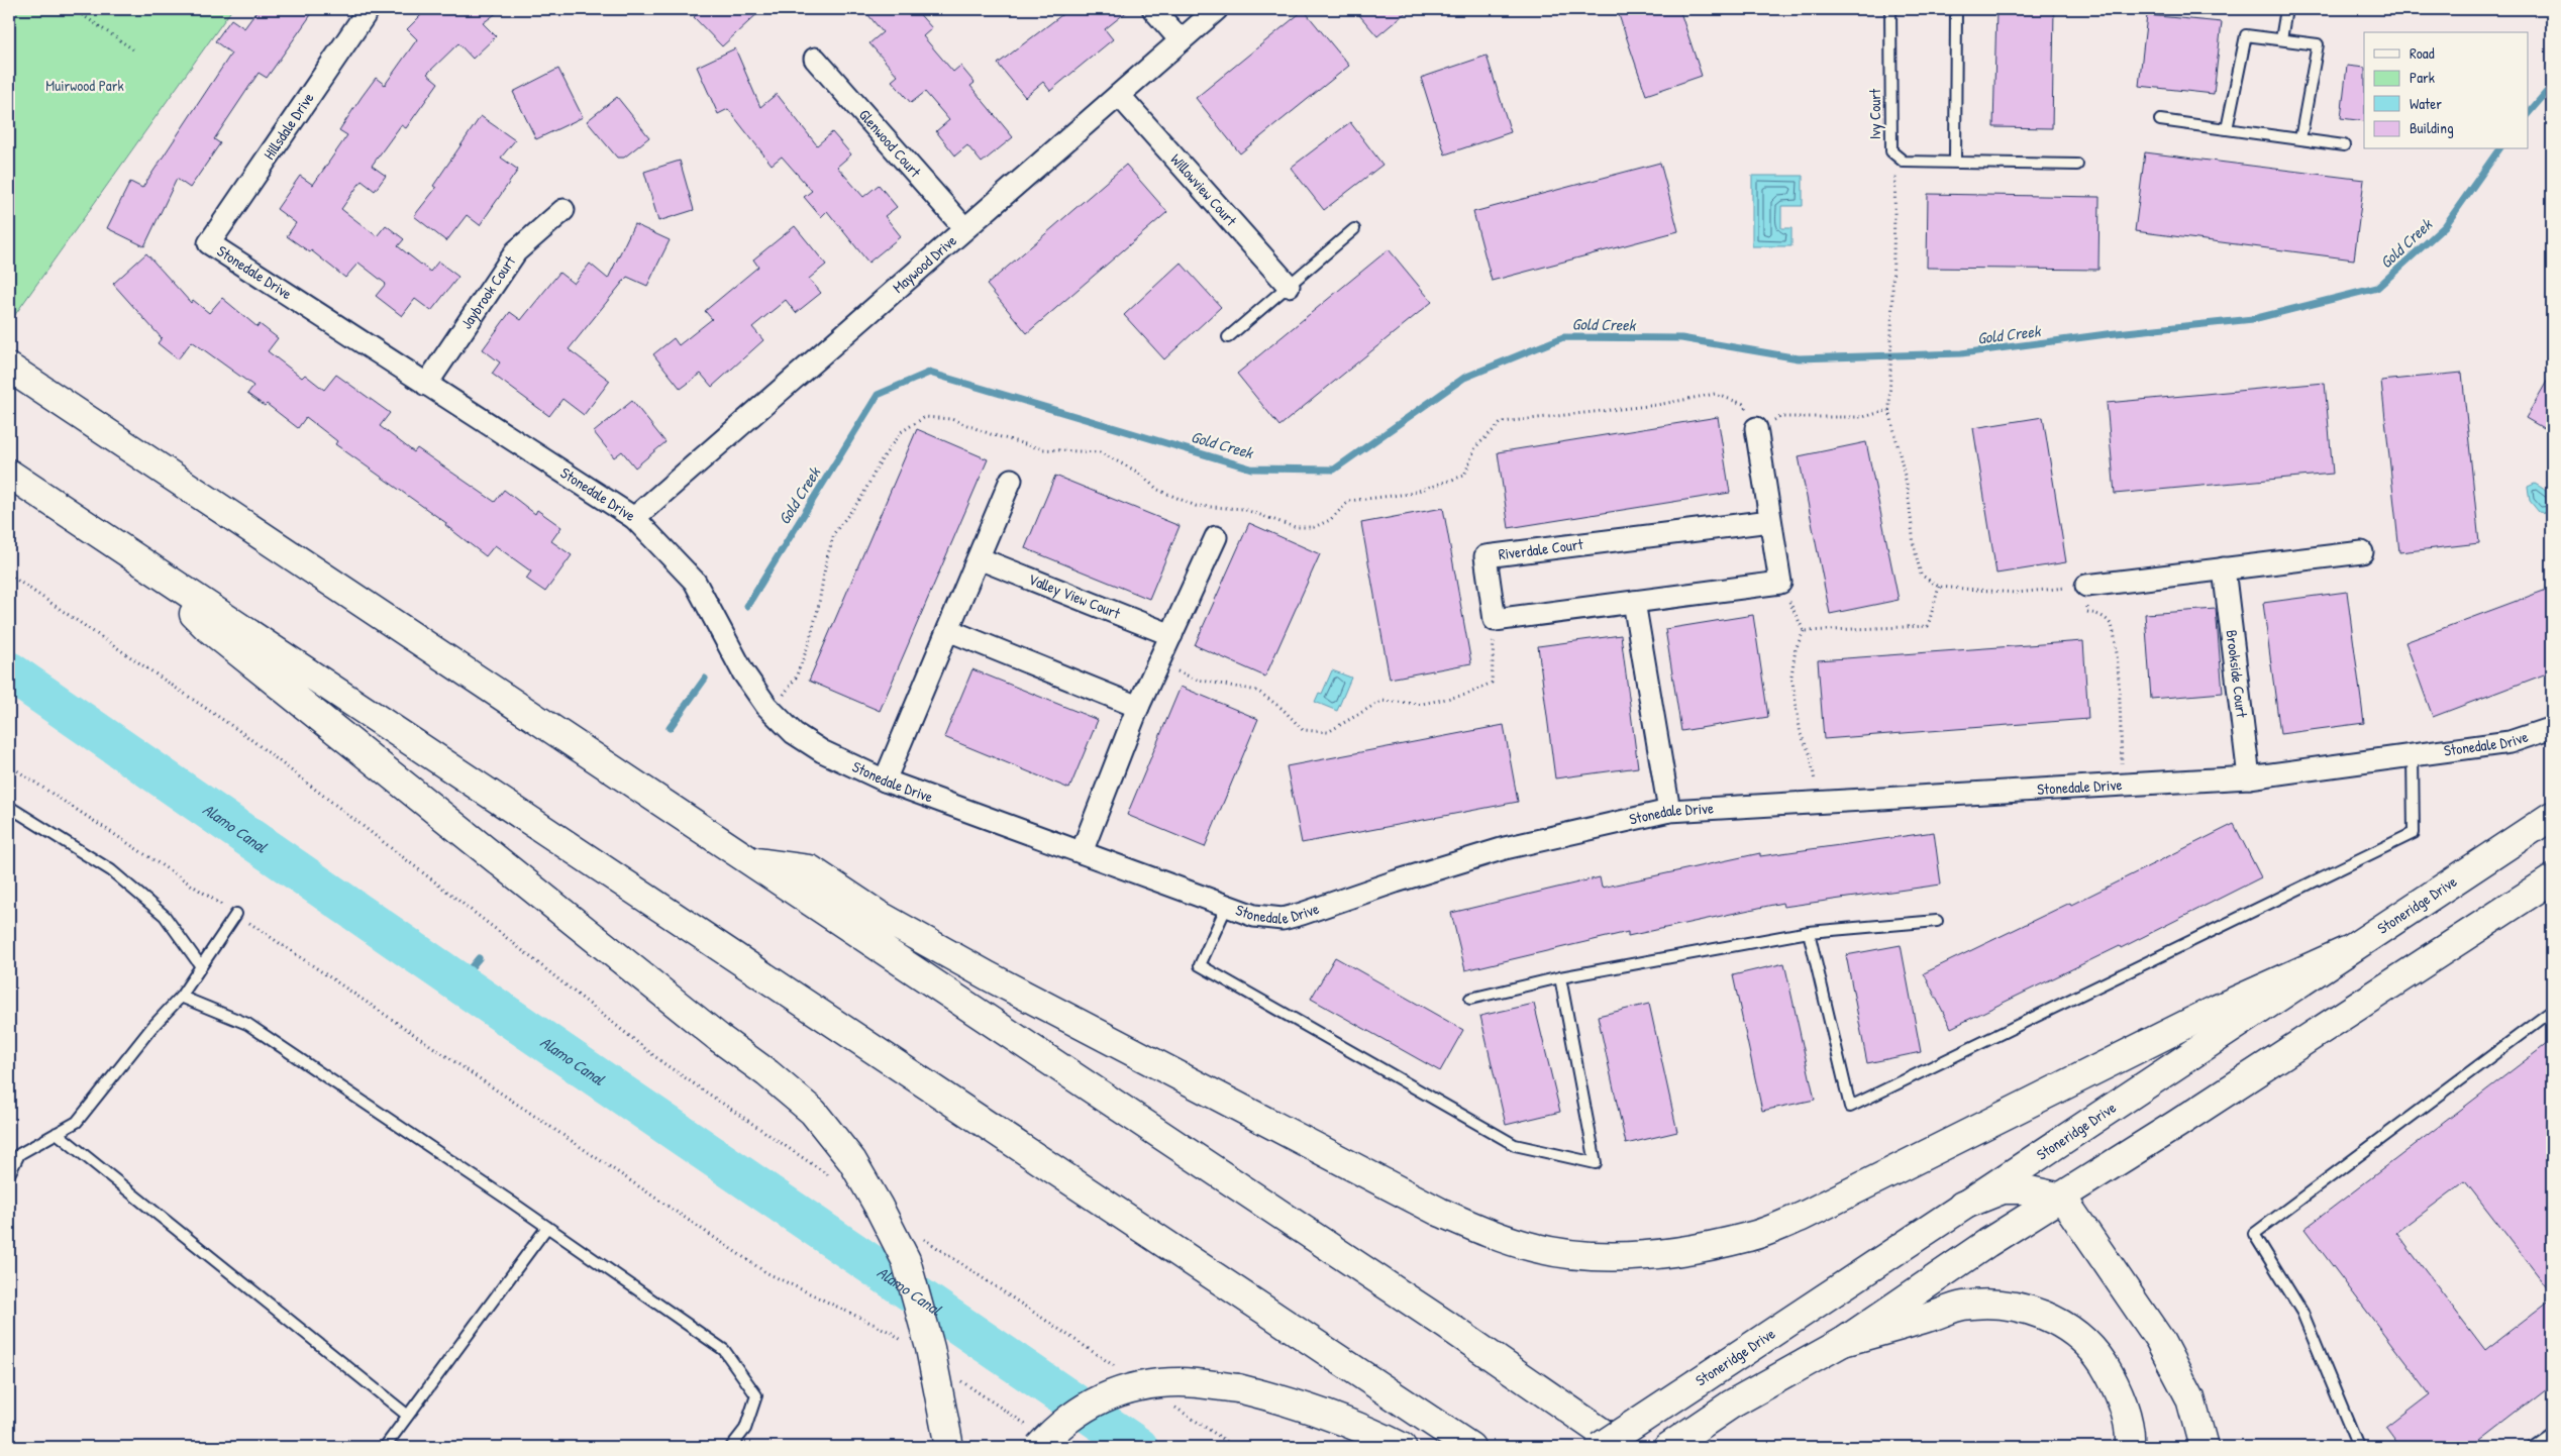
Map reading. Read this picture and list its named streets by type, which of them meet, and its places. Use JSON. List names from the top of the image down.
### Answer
{
  "streets": {
    "main road": ["Stoneridge Drive"],
    "street": [
      "Hillsdale Drive",
      "Glenwood Court",
      "Willowview Court",
      "Maywood Drive",
      "Stonedale Drive",
      "Jaybrook Court",
      "Riverdale Court",
      "Valley View Court",
      "Brookside Court"
    ],
    "lane": ["Ivy Court"]
  },
  "crossings": [
    ["Hillsdale Drive", "Stonedale Drive"],
    ["Glenwood Court", "Maywood Drive"],
    ["Willowview Court", "Maywood Drive"],
    ["Maywood Drive", "Stonedale Drive"],
    ["Stonedale Drive", "Jaybrook Court"],
    ["Stonedale Drive", "Brookside Court"]
  ],
  "water": ["Gold Creek", "Alamo Canal"],
  "parks": ["Muirwood Park"],
  "legend": [
    "Road",
    "Park",
    "Water",
    "Building"
  ]
}
